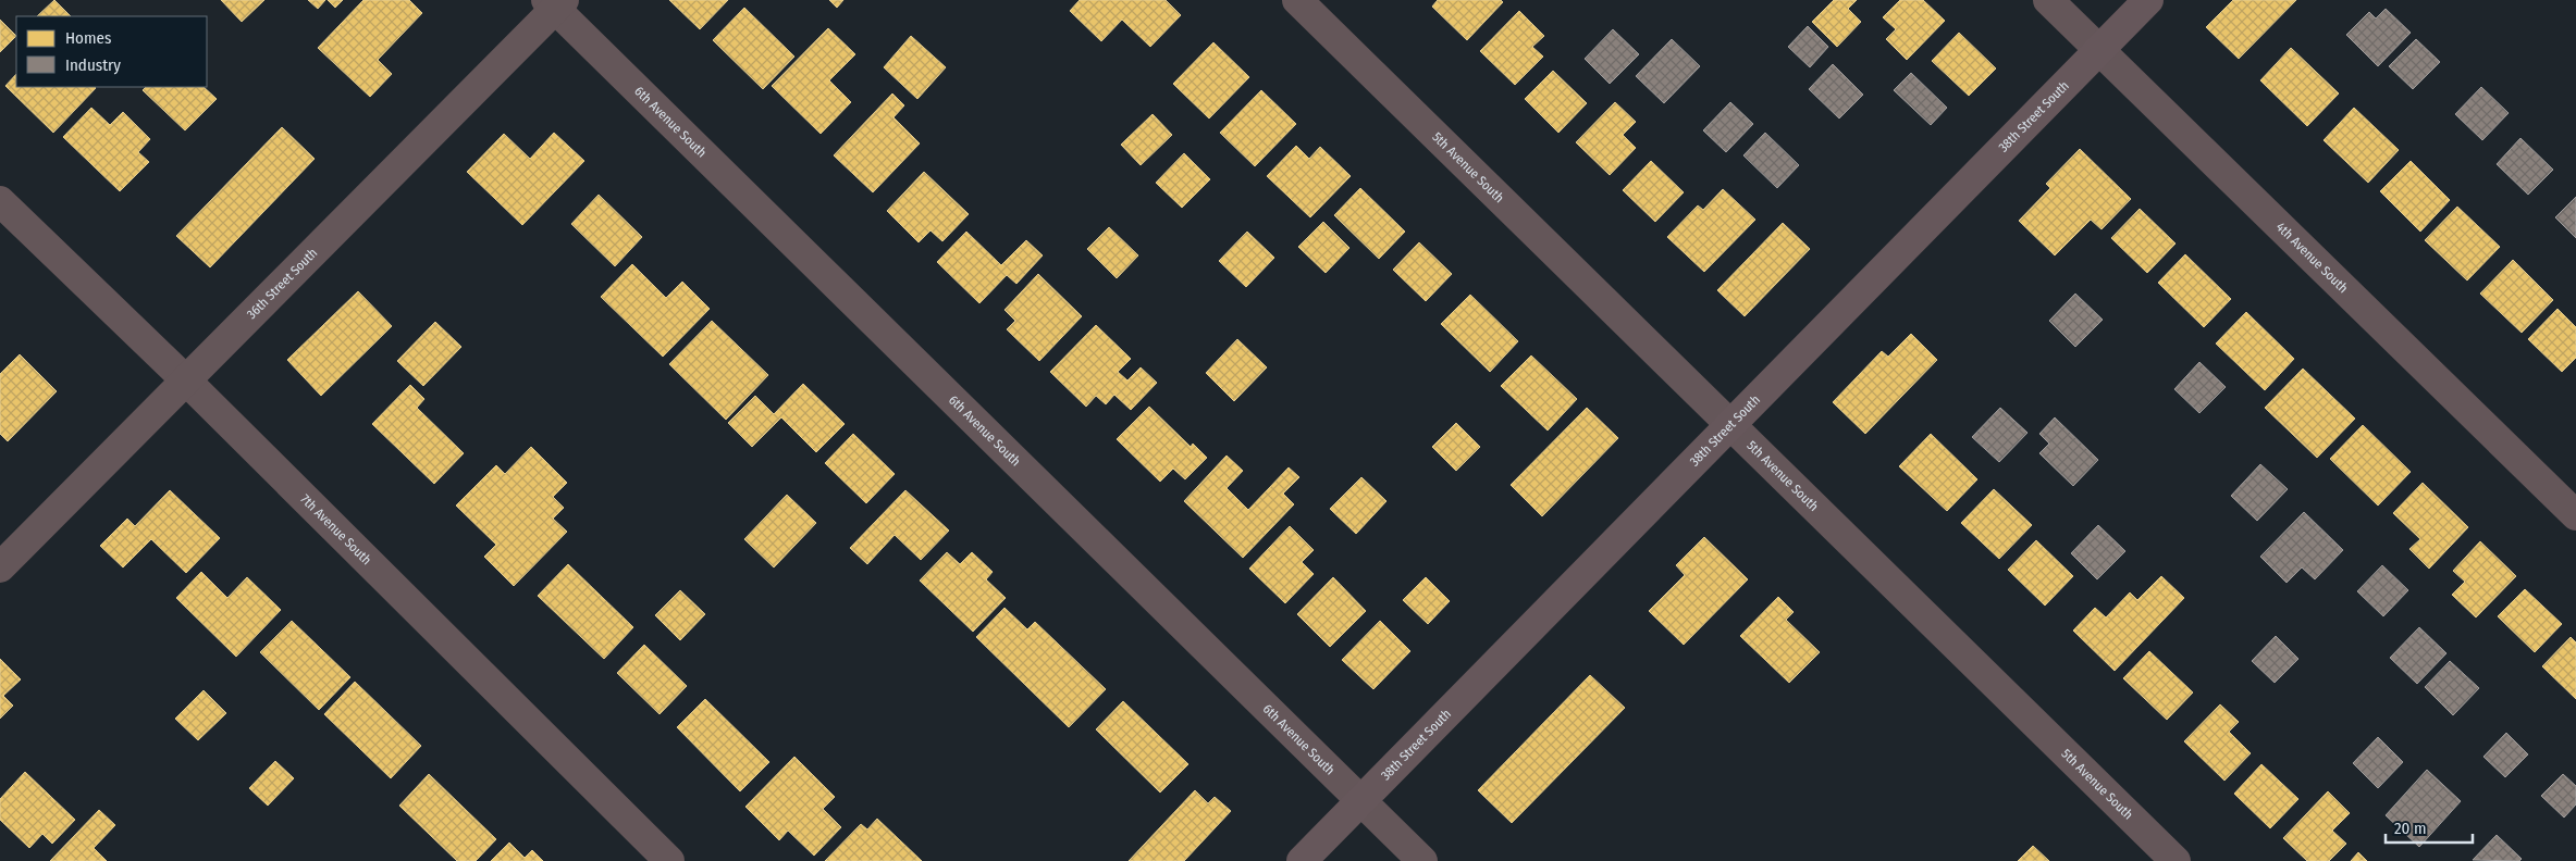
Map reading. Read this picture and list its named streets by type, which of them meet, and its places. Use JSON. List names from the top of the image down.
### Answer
{
  "streets": {
    "main road": ["38th Street South"],
    "street": [
      "6th Avenue South",
      "5th Avenue South",
      "4th Avenue South",
      "36th Street South",
      "7th Avenue South"
    ]
  },
  "crossings": [
    ["38th Street South", "6th Avenue South"],
    ["38th Street South", "5th Avenue South"],
    ["38th Street South", "4th Avenue South"],
    ["6th Avenue South", "36th Street South"],
    ["36th Street South", "7th Avenue South"]
  ],
  "legend": ["Homes", "Industry"],
  "scale_bar": "20 m"
}
